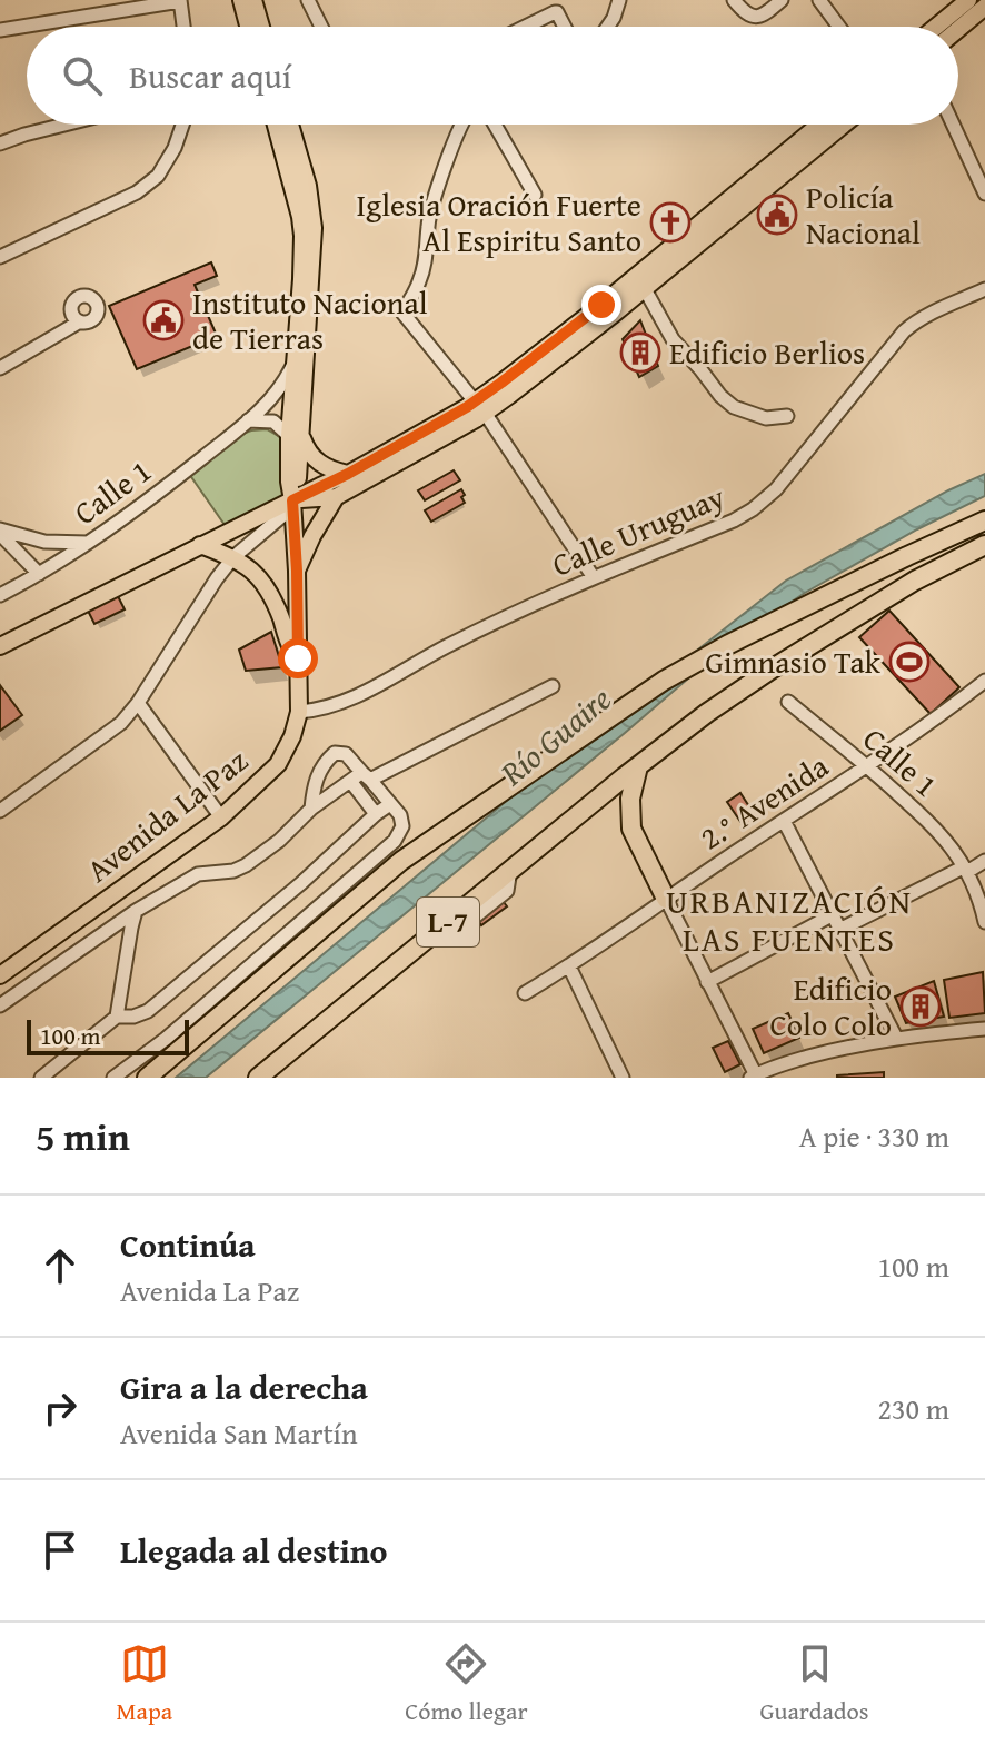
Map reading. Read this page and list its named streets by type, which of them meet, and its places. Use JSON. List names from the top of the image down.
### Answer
{
  "streets": {
    "highway": ["L-7"],
    "main road": ["Avenida La Paz"],
    "street": ["Calle 1", "Calle Uruguay", "2.° Avenida"]
  },
  "crossings": [
    ["Calle 1", "2.° Avenida"],
    ["Calle Uruguay", "Avenida La Paz"]
  ],
  "districts": ["URBANIZACIÓN LAS FUENTES"],
  "water": ["Río Guaire"],
  "places": {
    "public building": ["Policía Nacional", "Instituto Nacional de Tierras"],
    "church": ["Iglesia Oración Fuerte Al Espiritu Santo"],
    "building": ["Edificio Berlios", "Edificio Colo Colo"],
    "sports": ["Gimnasio Tak"]
  },
  "scale_bar": "100 m",
  "page": {
    "search": "Buscar aquí",
    "scale": "100 m",
    "heading": ["5 min", "A pie · 330 m"],
    "list": [
      ["Continúa", "Avenida La Paz", "100 m"],
      ["Gira a la derecha", "Avenida San Martín", "230 m"],
      "Llegada al destino"
    ],
    "nav": ["Mapa", "Cómo llegar", "Guardados"]
  }
}
